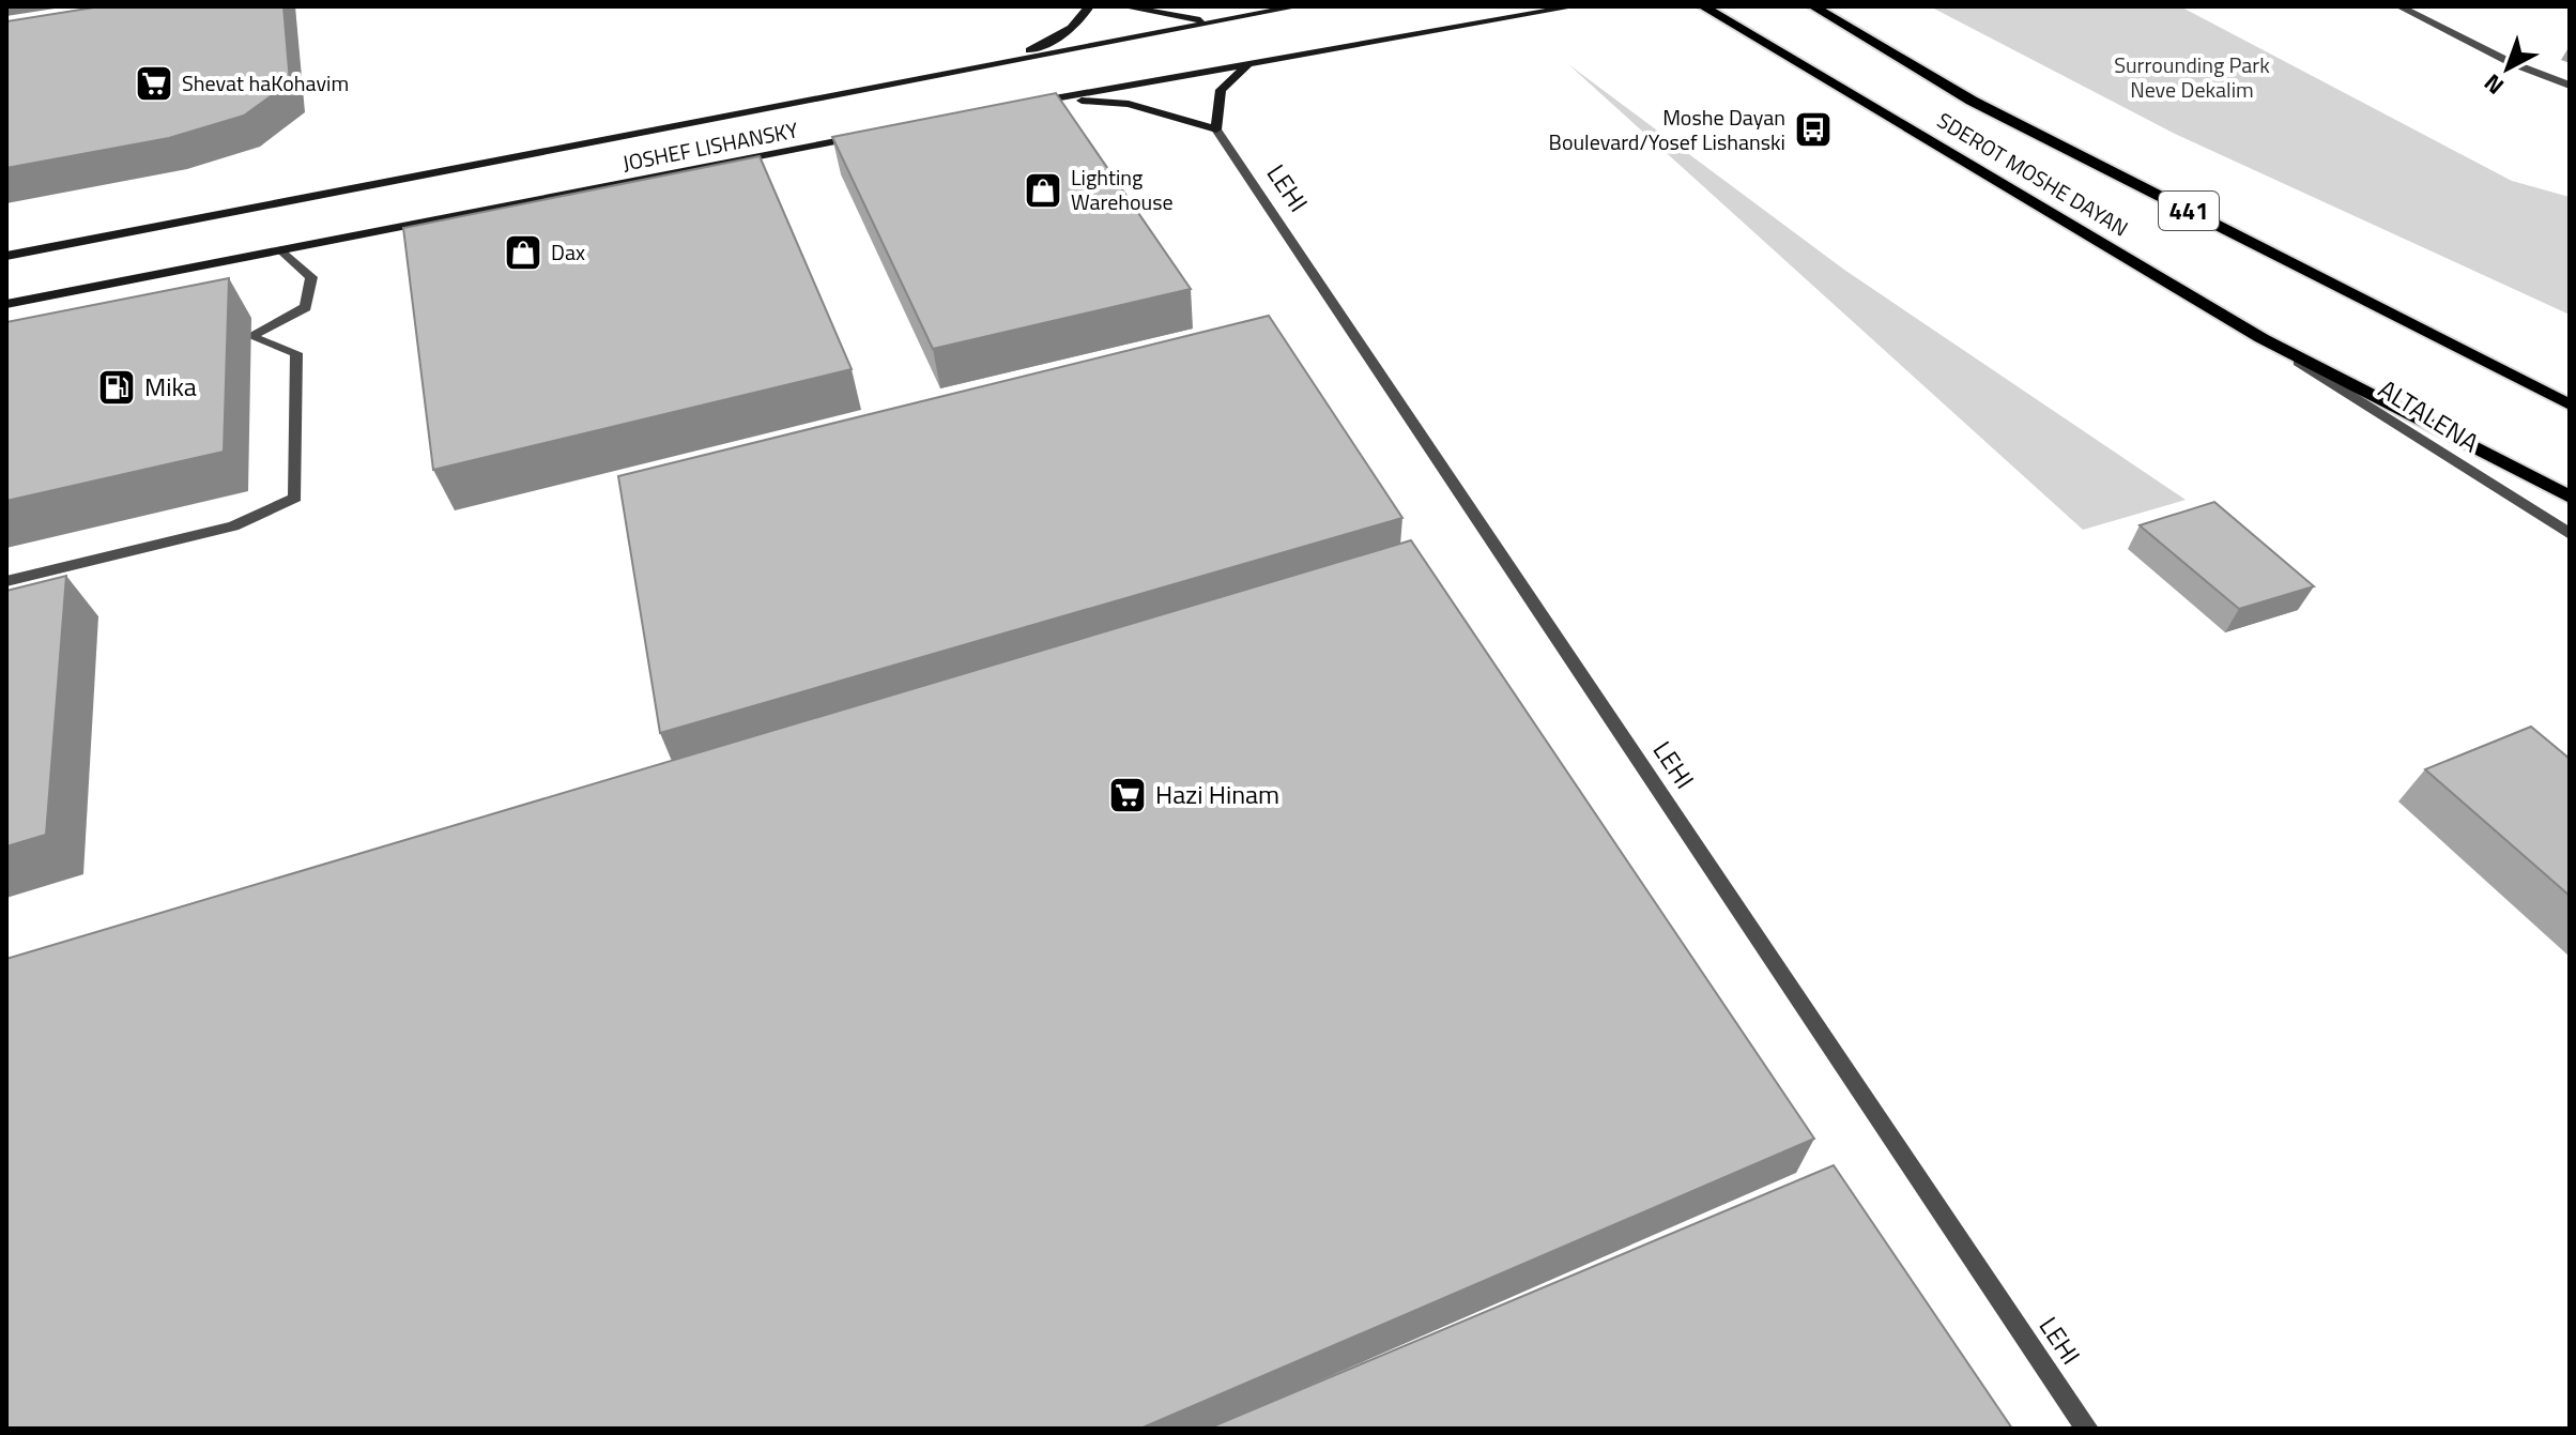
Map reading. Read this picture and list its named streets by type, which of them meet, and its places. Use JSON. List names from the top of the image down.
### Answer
{
  "streets": {
    "main road": ["JOSHEF LISHANSKY", "SDEROT MOSHE DAYAN", "441"],
    "street": ["LEHI", "ALTALENA"]
  },
  "crossings": [
    ["SDEROT MOSHE DAYAN", "ALTALENA"]
  ],
  "parks": ["Surrounding Park Neve Dekalim"],
  "places": {
    "supermarket": ["Shevat haKohavim", "Hazi Hinam"],
    "bus stop": ["Moshe Dayan Boulevard/Yosef Lishanski"],
    "shop": ["Lighting Warehouse", "Dax"],
    "fuel station": ["Mika"]
  },
  "north": "bottom left"
}
